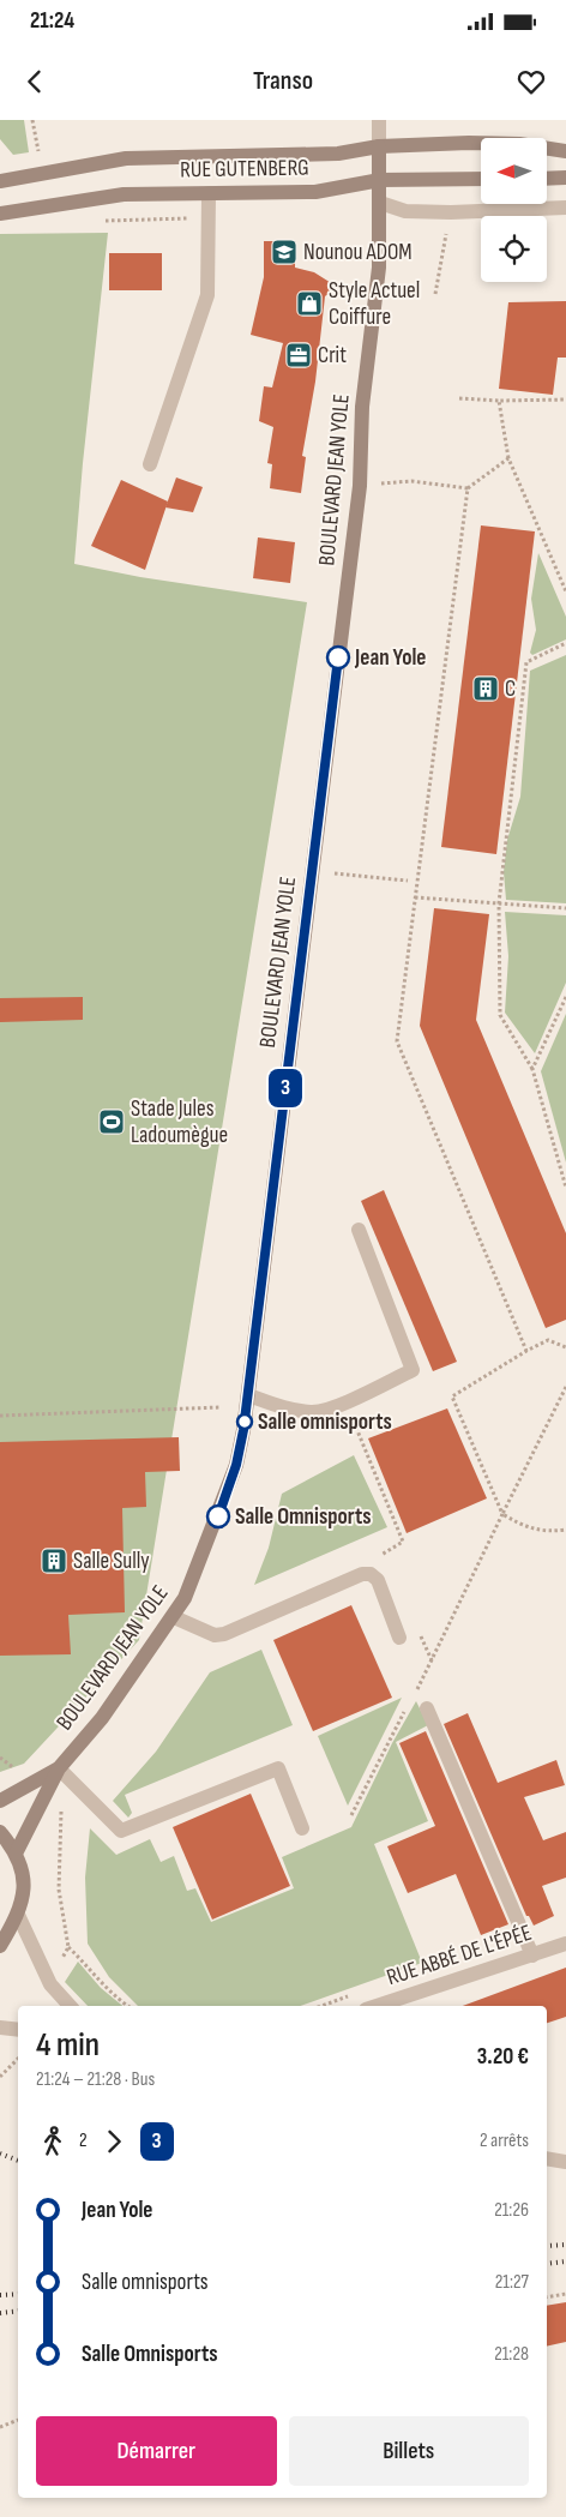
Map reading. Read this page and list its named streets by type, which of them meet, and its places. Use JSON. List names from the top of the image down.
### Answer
{
  "streets": {
    "main road": ["RUE GUTENBERG", "BOULEVARD JEAN YOLE"],
    "street": ["RUE ABBÉ DE L'ÉPÉE"]
  },
  "crossings": [
    ["RUE GUTENBERG", "BOULEVARD JEAN YOLE"]
  ],
  "places": {
    "school or university": ["Nounou ADOM"],
    "shop": ["Style Actuel Coiffure"],
    "office": ["Crit"],
    "other": ["Jean Yole", "Salle omnisports", "Salle Omnisports"],
    "building": ["C", "Salle Sully"],
    "sports": ["Stade Jules Ladoumègue"]
  },
  "lines": ["bus line 3"],
  "north": "left",
  "page": {
    "status": "21:24",
    "header": "Transo",
    "on_map": "3",
    "heading": ["4 min", "21:24 – 21:28 · Bus", "3.20 €"],
    "legs": ["2", "3", "2 arrêts"],
    "list": [
      {
        "name": "Jean Yole",
        "value": "21:26"
      },
      {
        "name": "Salle omnisports",
        "value": "21:27"
      },
      {
        "name": "Salle Omnisports",
        "value": "21:28"
      }
    ],
    "buttons": ["Démarrer", "Billets"]
  }
}
